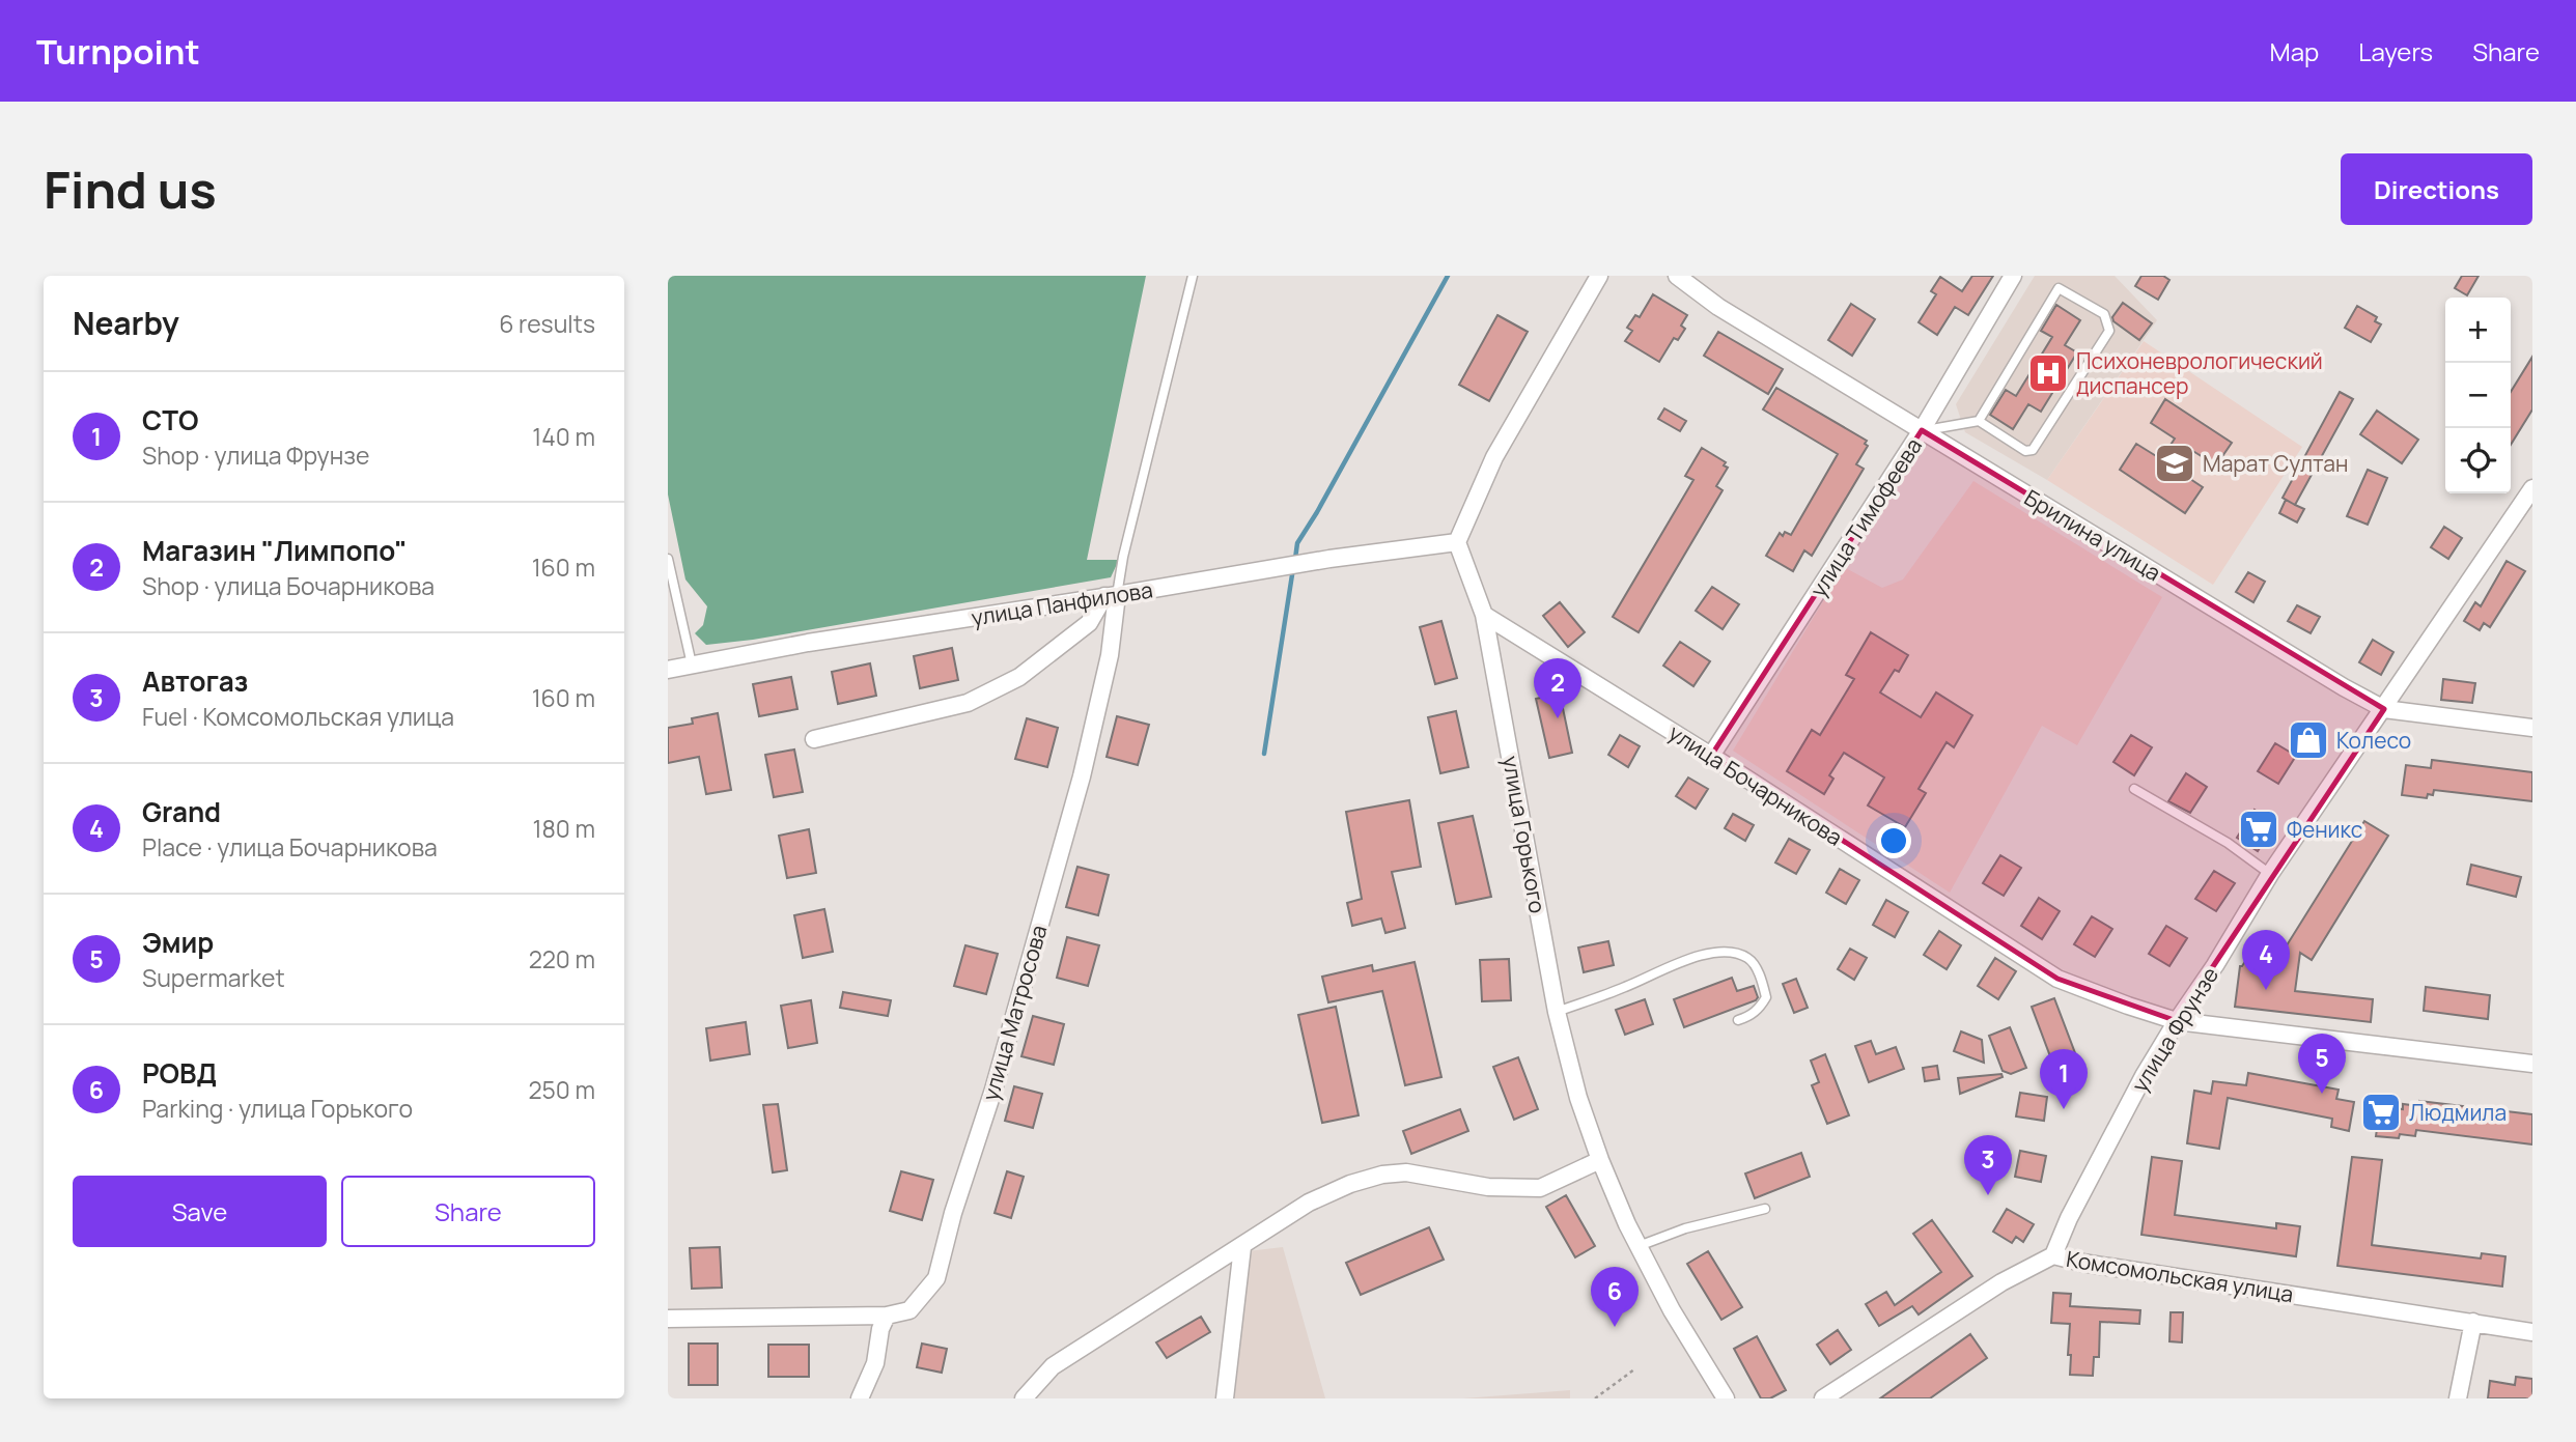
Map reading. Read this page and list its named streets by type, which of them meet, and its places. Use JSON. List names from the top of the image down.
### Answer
{
  "streets": {
    "street": [
      "улица Тимофеева",
      "Брилина улица",
      "улица Панфилова",
      "улица Бочарникова",
      "улица Горького",
      "улица Матросова",
      "улица Фрунзе",
      "Комсомольская улица"
    ]
  },
  "crossings": [
    ["улица Тимофеева", "Брилина улица"],
    ["улица Тимофеева", "улица Бочарникова"],
    ["Брилина улица", "улица Фрунзе"],
    ["улица Панфилова", "улица Горького"],
    ["улица Панфилова", "улица Матросова"],
    ["улица Бочарникова", "улица Горького"],
    ["улица Бочарникова", "улица Фрунзе"],
    ["улица Фрунзе", "Комсомольская улица"]
  ],
  "places": {
    "hospital": ["Психоневрологический диспансер"],
    "school or university": ["Марат Султан"],
    "shop": ["Колесо"],
    "supermarket": ["Феникс", "Людмила"]
  },
  "page": {
    "header": "Turnpoint",
    "nav": ["Map", "Layers", "Share"],
    "buttons": [
      "Directions",
      ["Save", "Share"]
    ],
    "title": "Find us",
    "heading": ["Nearby", "6 results"],
    "map_buttons": ["+", "−"],
    "list": [
      {
        "mark": "1",
        "name": "СТО",
        "note": "Shop · улица Фрунзе",
        "value": "140 m"
      },
      {
        "mark": "2",
        "name": "Магазин \"Лимпопо\"",
        "note": "Shop · улица Бочарникова",
        "value": "160 m"
      },
      {
        "mark": "3",
        "name": "Автогаз",
        "note": "Fuel · Комсомольская улица",
        "value": "160 m"
      },
      {
        "mark": "4",
        "name": "Grand",
        "note": "Place · улица Бочарникова",
        "value": "180 m"
      },
      {
        "mark": "5",
        "name": "Эмир",
        "note": "Supermarket",
        "value": "220 m"
      },
      {
        "mark": "6",
        "name": "РОВД",
        "note": "Parking · улица Горького",
        "value": "250 m"
      }
    ],
    "pins": [
      "2",
      "4",
      "5",
      "1",
      "3",
      "6"
    ]
  }
}
